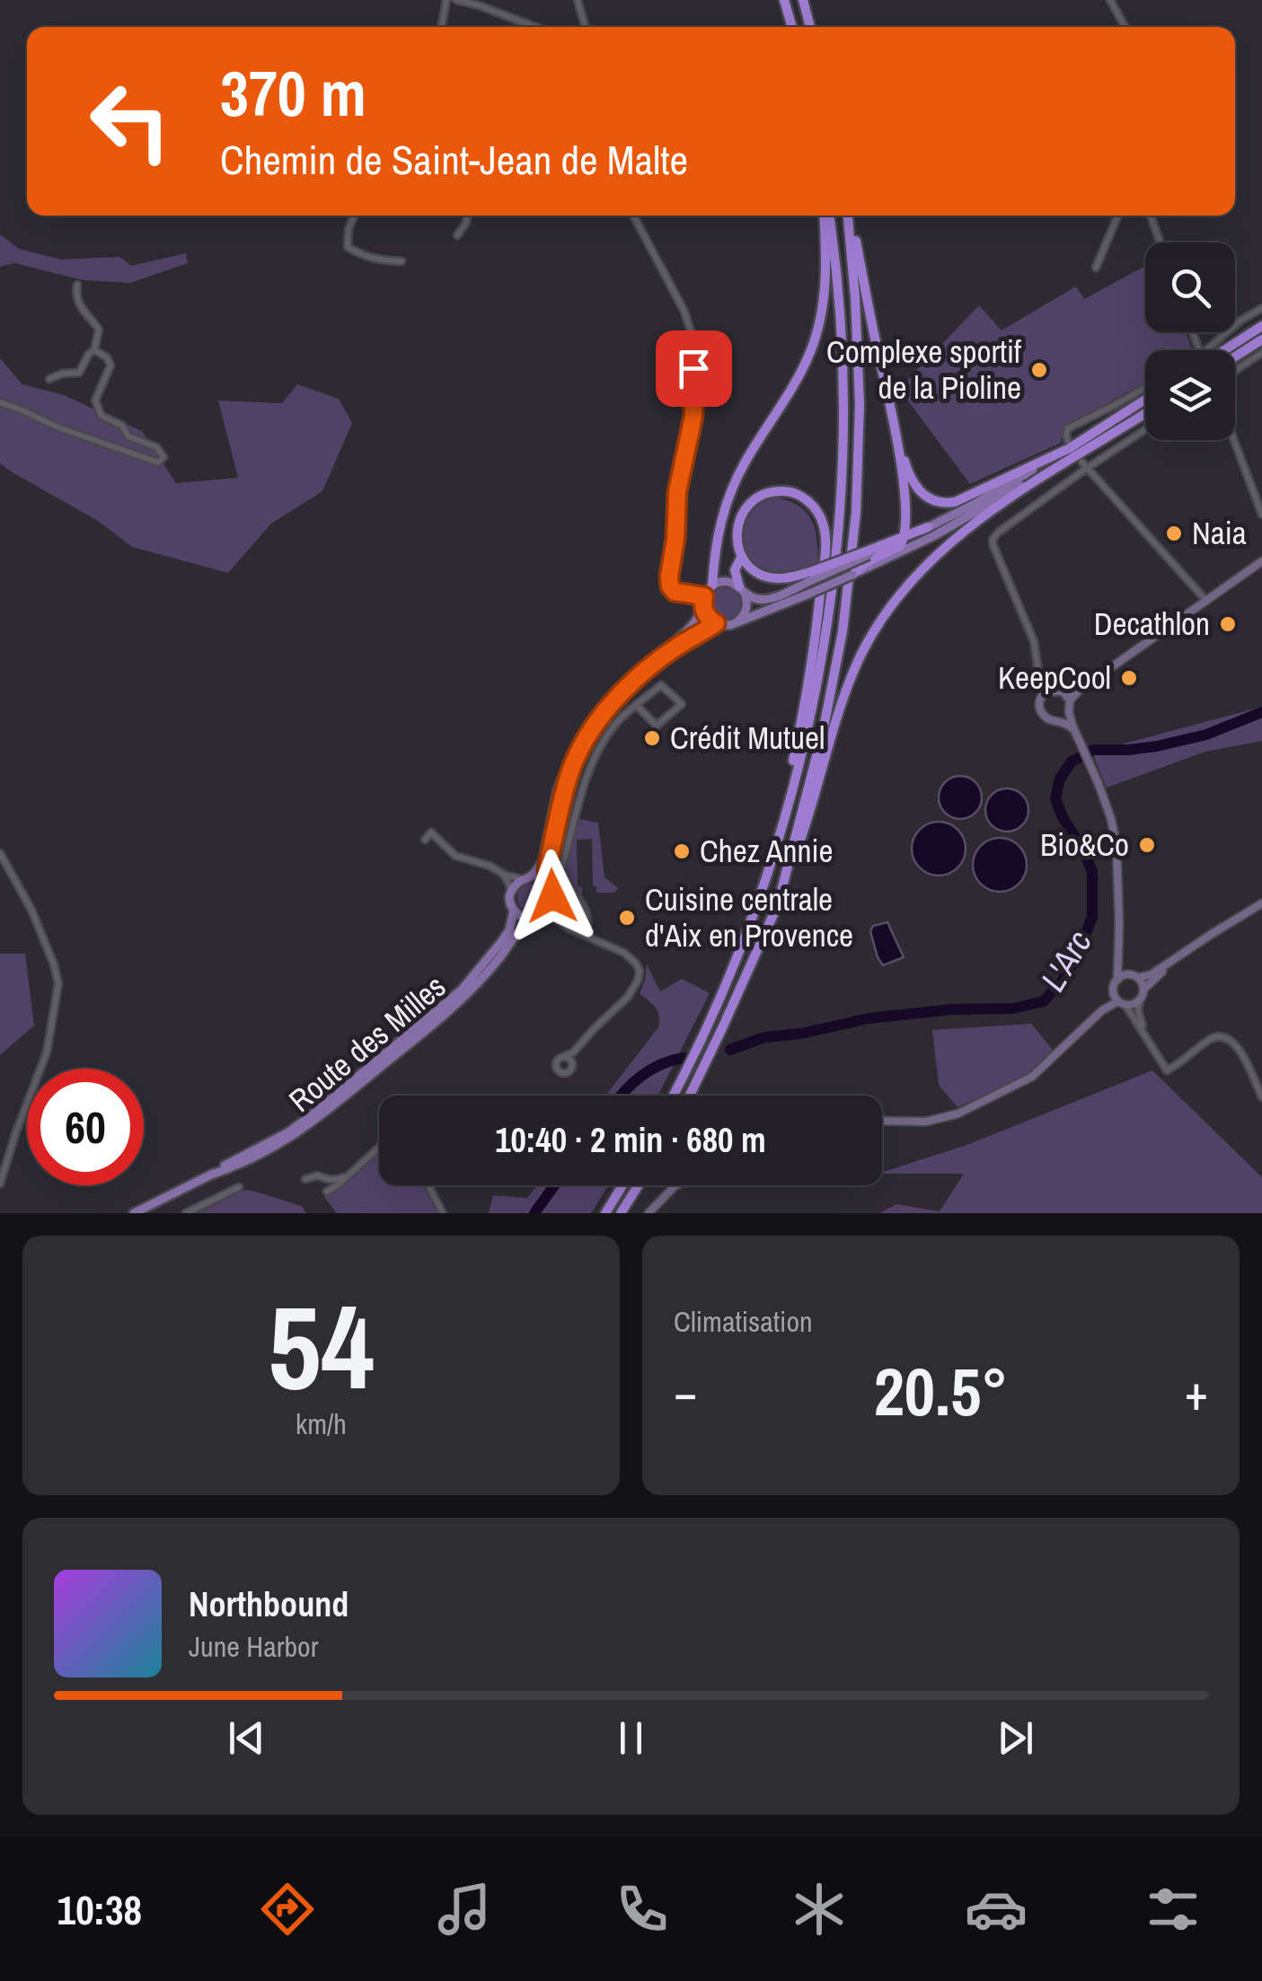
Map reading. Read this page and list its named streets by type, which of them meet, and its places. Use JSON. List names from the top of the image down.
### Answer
{
  "streets": {
    "main road": ["Route des Milles"]
  },
  "water": ["L'Arc"],
  "places": [
    "Complexe sportif de la Pioline",
    "Naia",
    "Decathlon",
    "KeepCool",
    "Crédit Mutuel",
    "Bio&Co",
    "Chez Annie",
    "Cuisine centrale d'Aix en Provence"
  ],
  "page": {
    "turn": ["370 m", "Chemin de Saint-Jean de Malte"],
    "limit": "60",
    "trip": "10:40 · 2 min · 680 m",
    "tile": [
      ["54", "km/h"],
      "Climatisation"
    ],
    "heat": ["−", "20.5°", "+"],
    "song": ["Northbound", "June Harbor"],
    "tabs": "10:38"
  }
}
